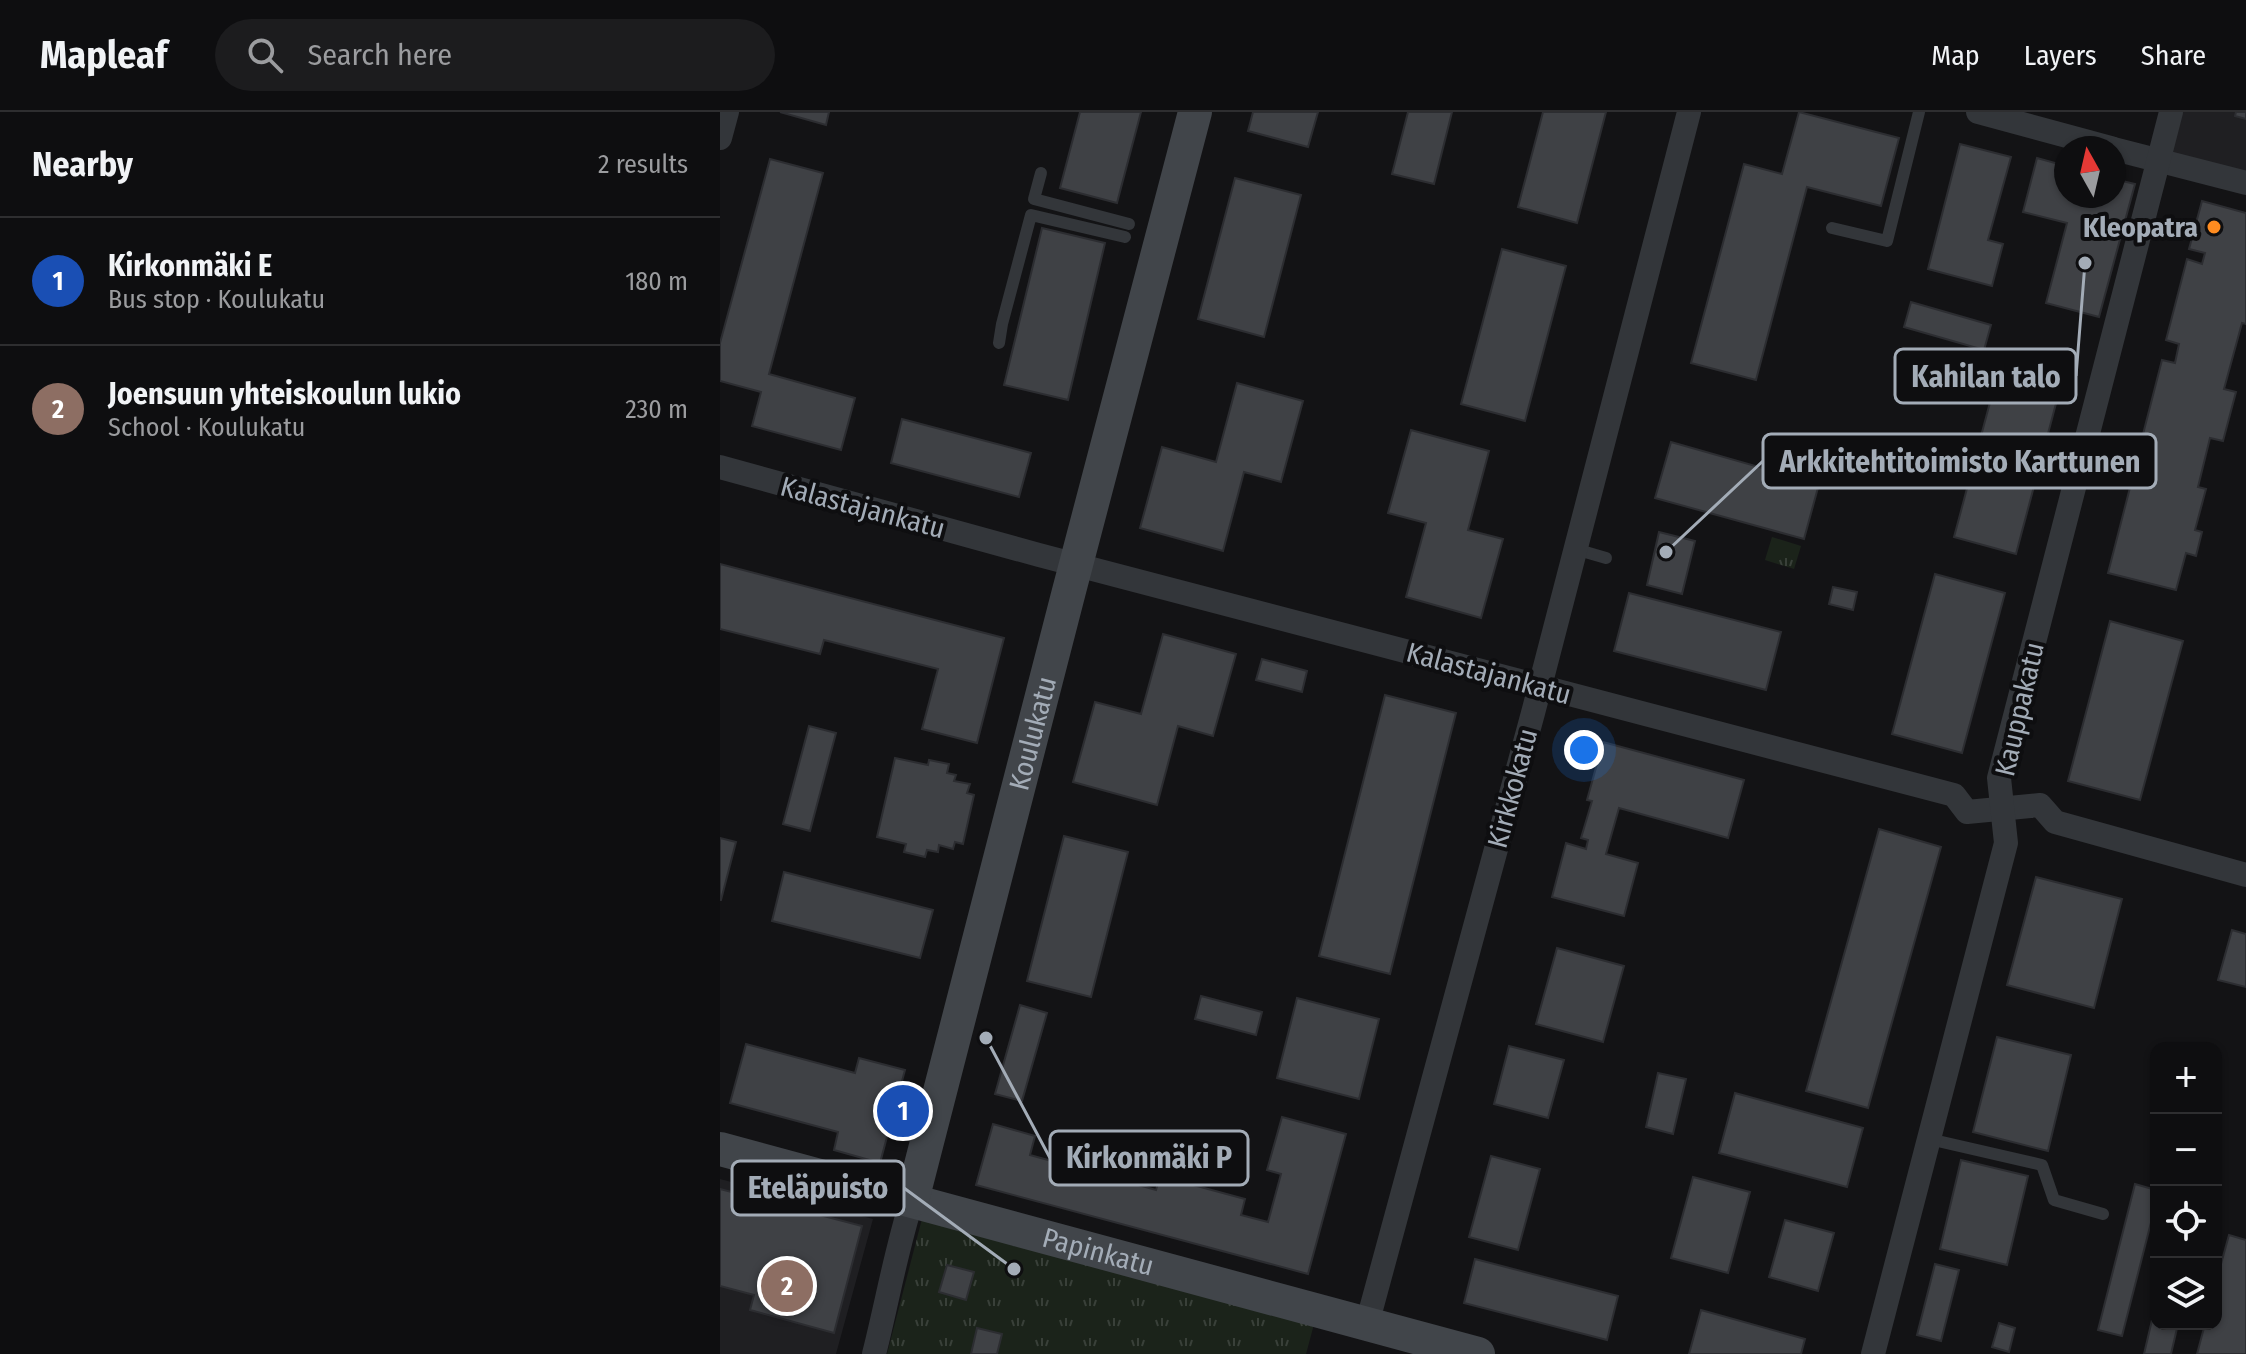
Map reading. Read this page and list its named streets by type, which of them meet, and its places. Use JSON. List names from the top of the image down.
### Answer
{
  "streets": {
    "street": [
      "Kalastajankatu",
      "Kauppakatu",
      "Koulukatu",
      "Kirkkokatu",
      "Papinkatu"
    ]
  },
  "crossings": [
    ["Kalastajankatu", "Kauppakatu"],
    ["Kalastajankatu", "Koulukatu"],
    ["Kalastajankatu", "Kirkkokatu"],
    ["Koulukatu", "Papinkatu"],
    ["Kirkkokatu", "Papinkatu"]
  ],
  "places": [
    "Kleopatra",
    "Kahilan talo",
    "Arkkitehtitoimisto Karttunen",
    "Kirkonmäki P",
    "Eteläpuisto"
  ],
  "north": "top",
  "page": {
    "header": "Mapleaf",
    "search": "Search here",
    "nav": ["Map", "Layers", "Share"],
    "heading": ["Nearby", "2 results"],
    "list": [
      {
        "mark": "1",
        "name": "Kirkonmäki E",
        "note": "Bus stop · Koulukatu",
        "value": "180 m"
      },
      {
        "mark": "2",
        "name": "Joensuun yhteiskoulun lukio",
        "note": "School · Koulukatu",
        "value": "230 m"
      }
    ],
    "map_buttons": ["+", "−"],
    "pins": ["1", "2"]
  }
}
